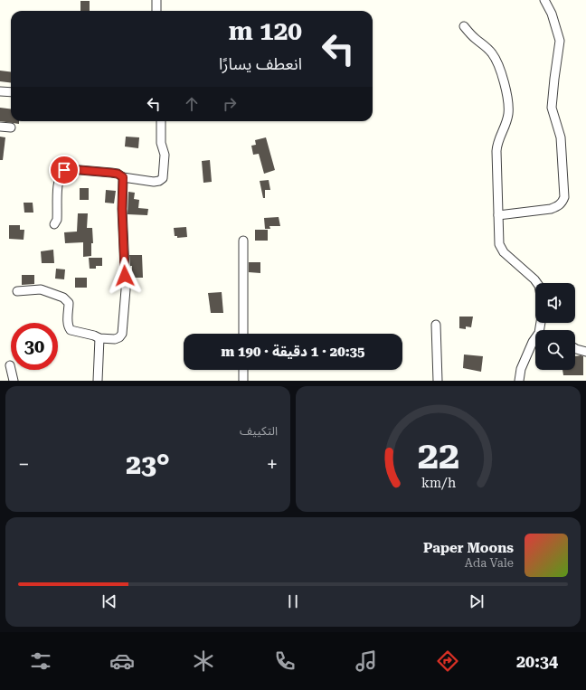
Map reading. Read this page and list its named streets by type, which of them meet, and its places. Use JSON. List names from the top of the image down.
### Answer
{
  "page": {
    "turn": ["120 m", "انعطف يسارًا"],
    "limit": "30",
    "trip": "20:35 · 1 دقيقة · 190 m",
    "tile": "التكييف",
    "heat": ["−", "23°", "+"],
    "song": ["Paper Moons", "Ada Vale"],
    "tabs": "20:34",
    "gauge": ["22", "km/h"]
  }
}
